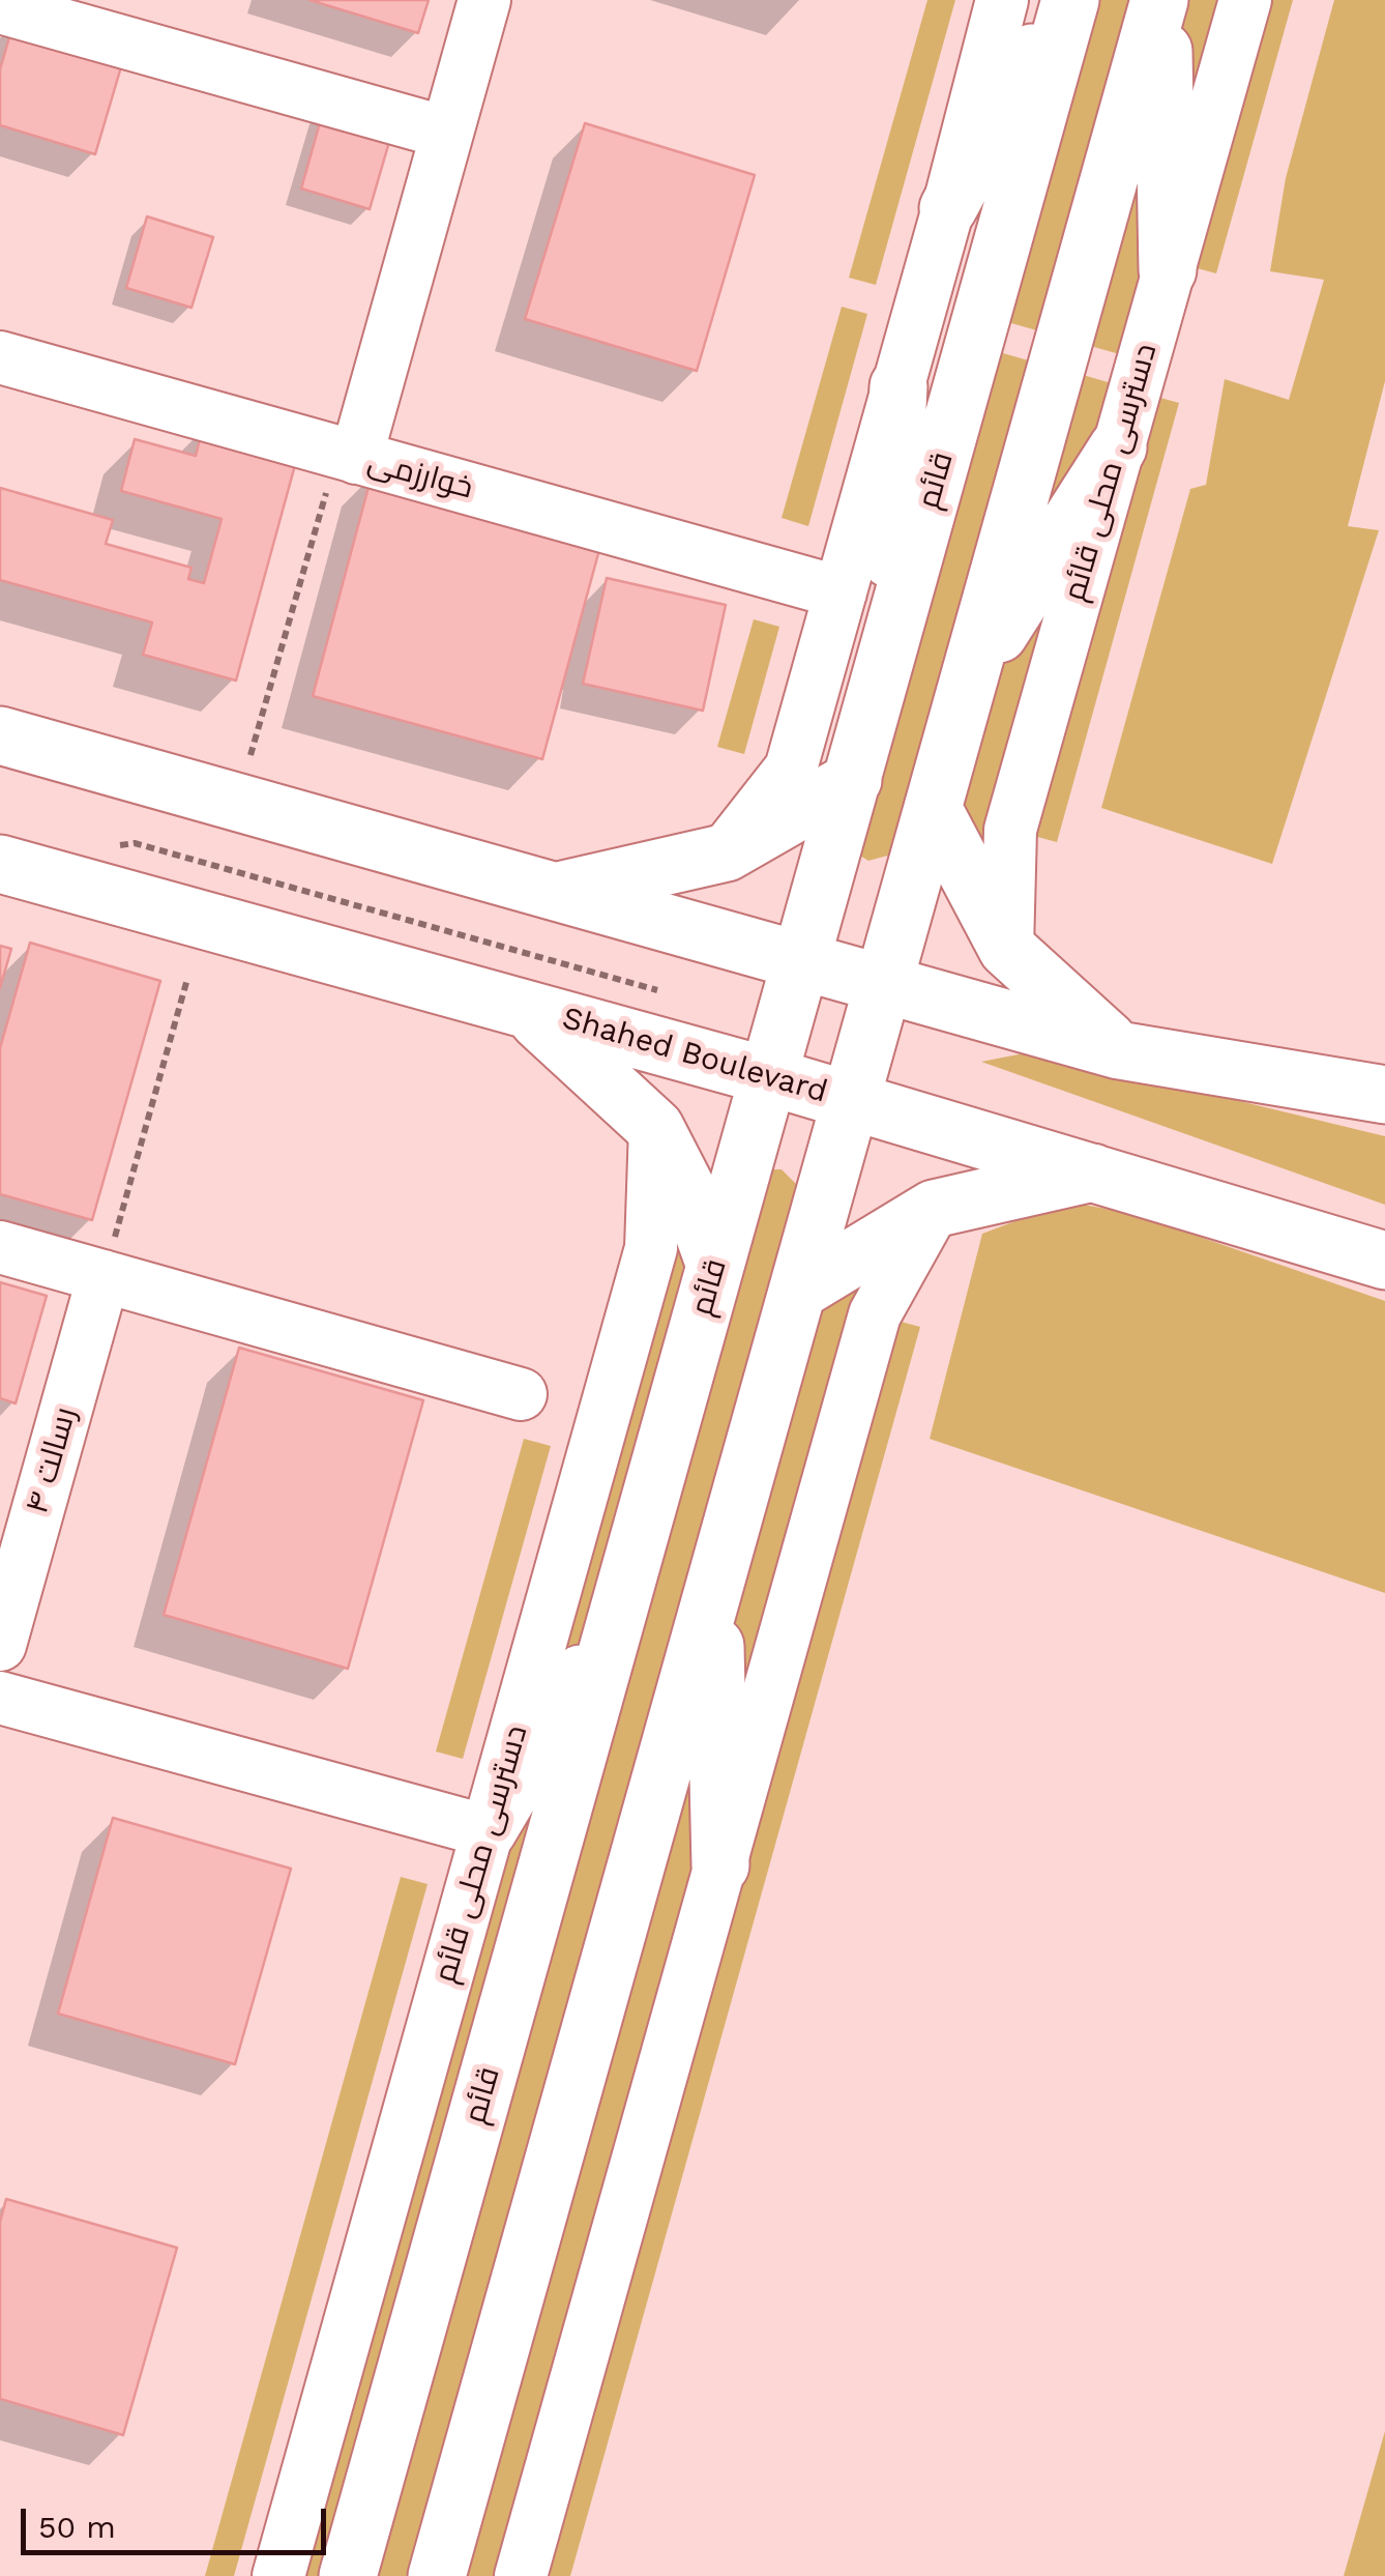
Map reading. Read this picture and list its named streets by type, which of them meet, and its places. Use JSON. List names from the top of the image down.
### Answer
{
  "streets": {
    "main road": ["قائم", "Shahed Boulevard"],
    "street": ["دسترسی محلی قائم", "خوارزمی", "رسالت ۴"]
  },
  "crossings": [
    ["قائم", "Shahed Boulevard"]
  ],
  "scale_bar": "50 m"
}
